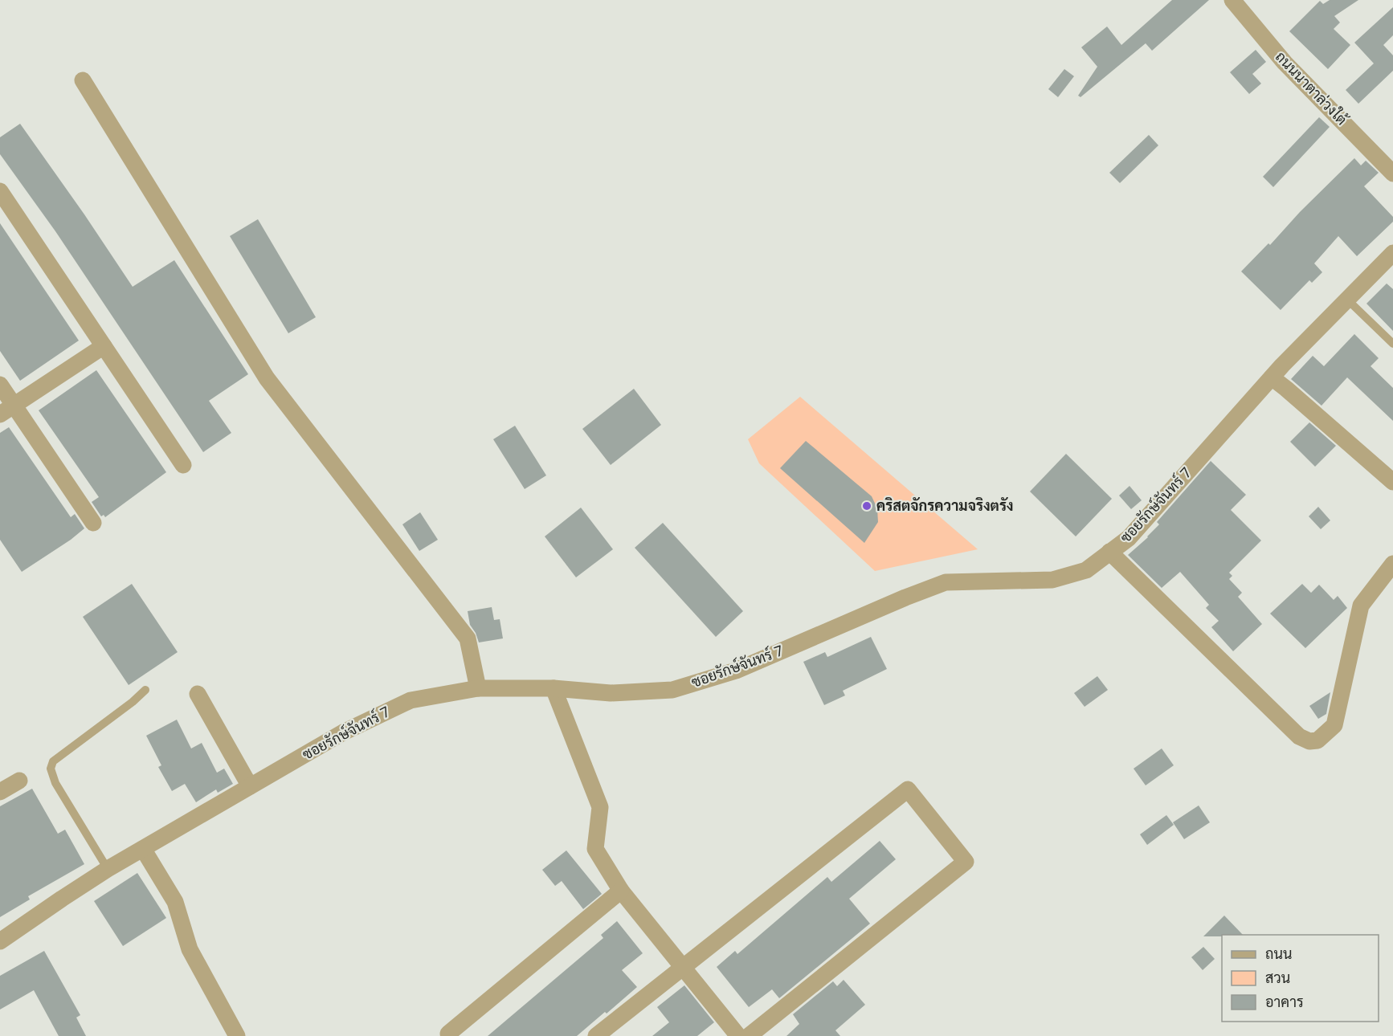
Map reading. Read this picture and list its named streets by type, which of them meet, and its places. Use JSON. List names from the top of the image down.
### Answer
{
  "streets": {
    "street": ["ถนนนาตาล่วงใต้", "ซอยรักษ์จันทร์ 7"]
  },
  "places": ["คริสตจักรความจริงตรัง"],
  "legend": ["ถนน", "สวน", "อาคาร"]
}
